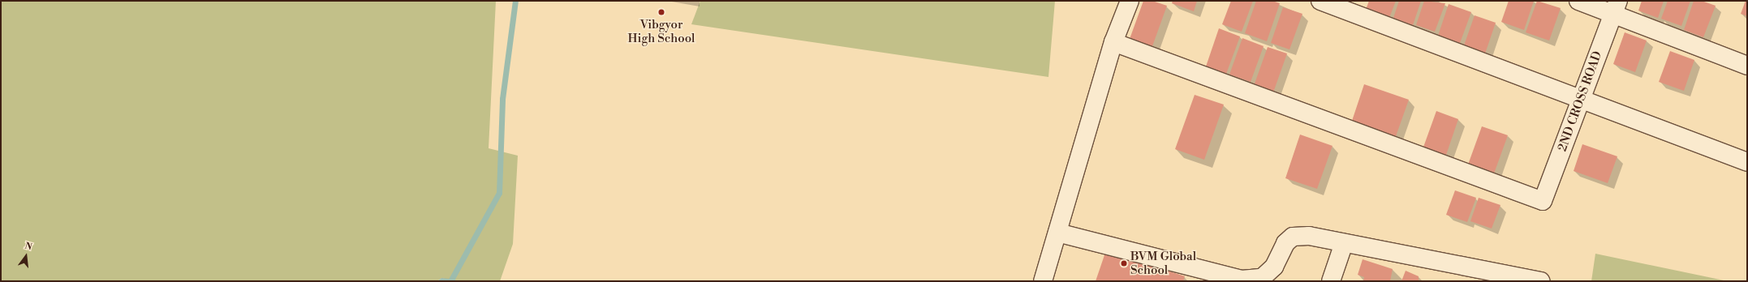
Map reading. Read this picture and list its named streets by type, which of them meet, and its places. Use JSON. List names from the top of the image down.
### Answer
{
  "streets": {
    "street": ["2ND CROSS ROAD"]
  },
  "places": ["Vibgyor High School", "BVM Global School"],
  "north": "top"
}
